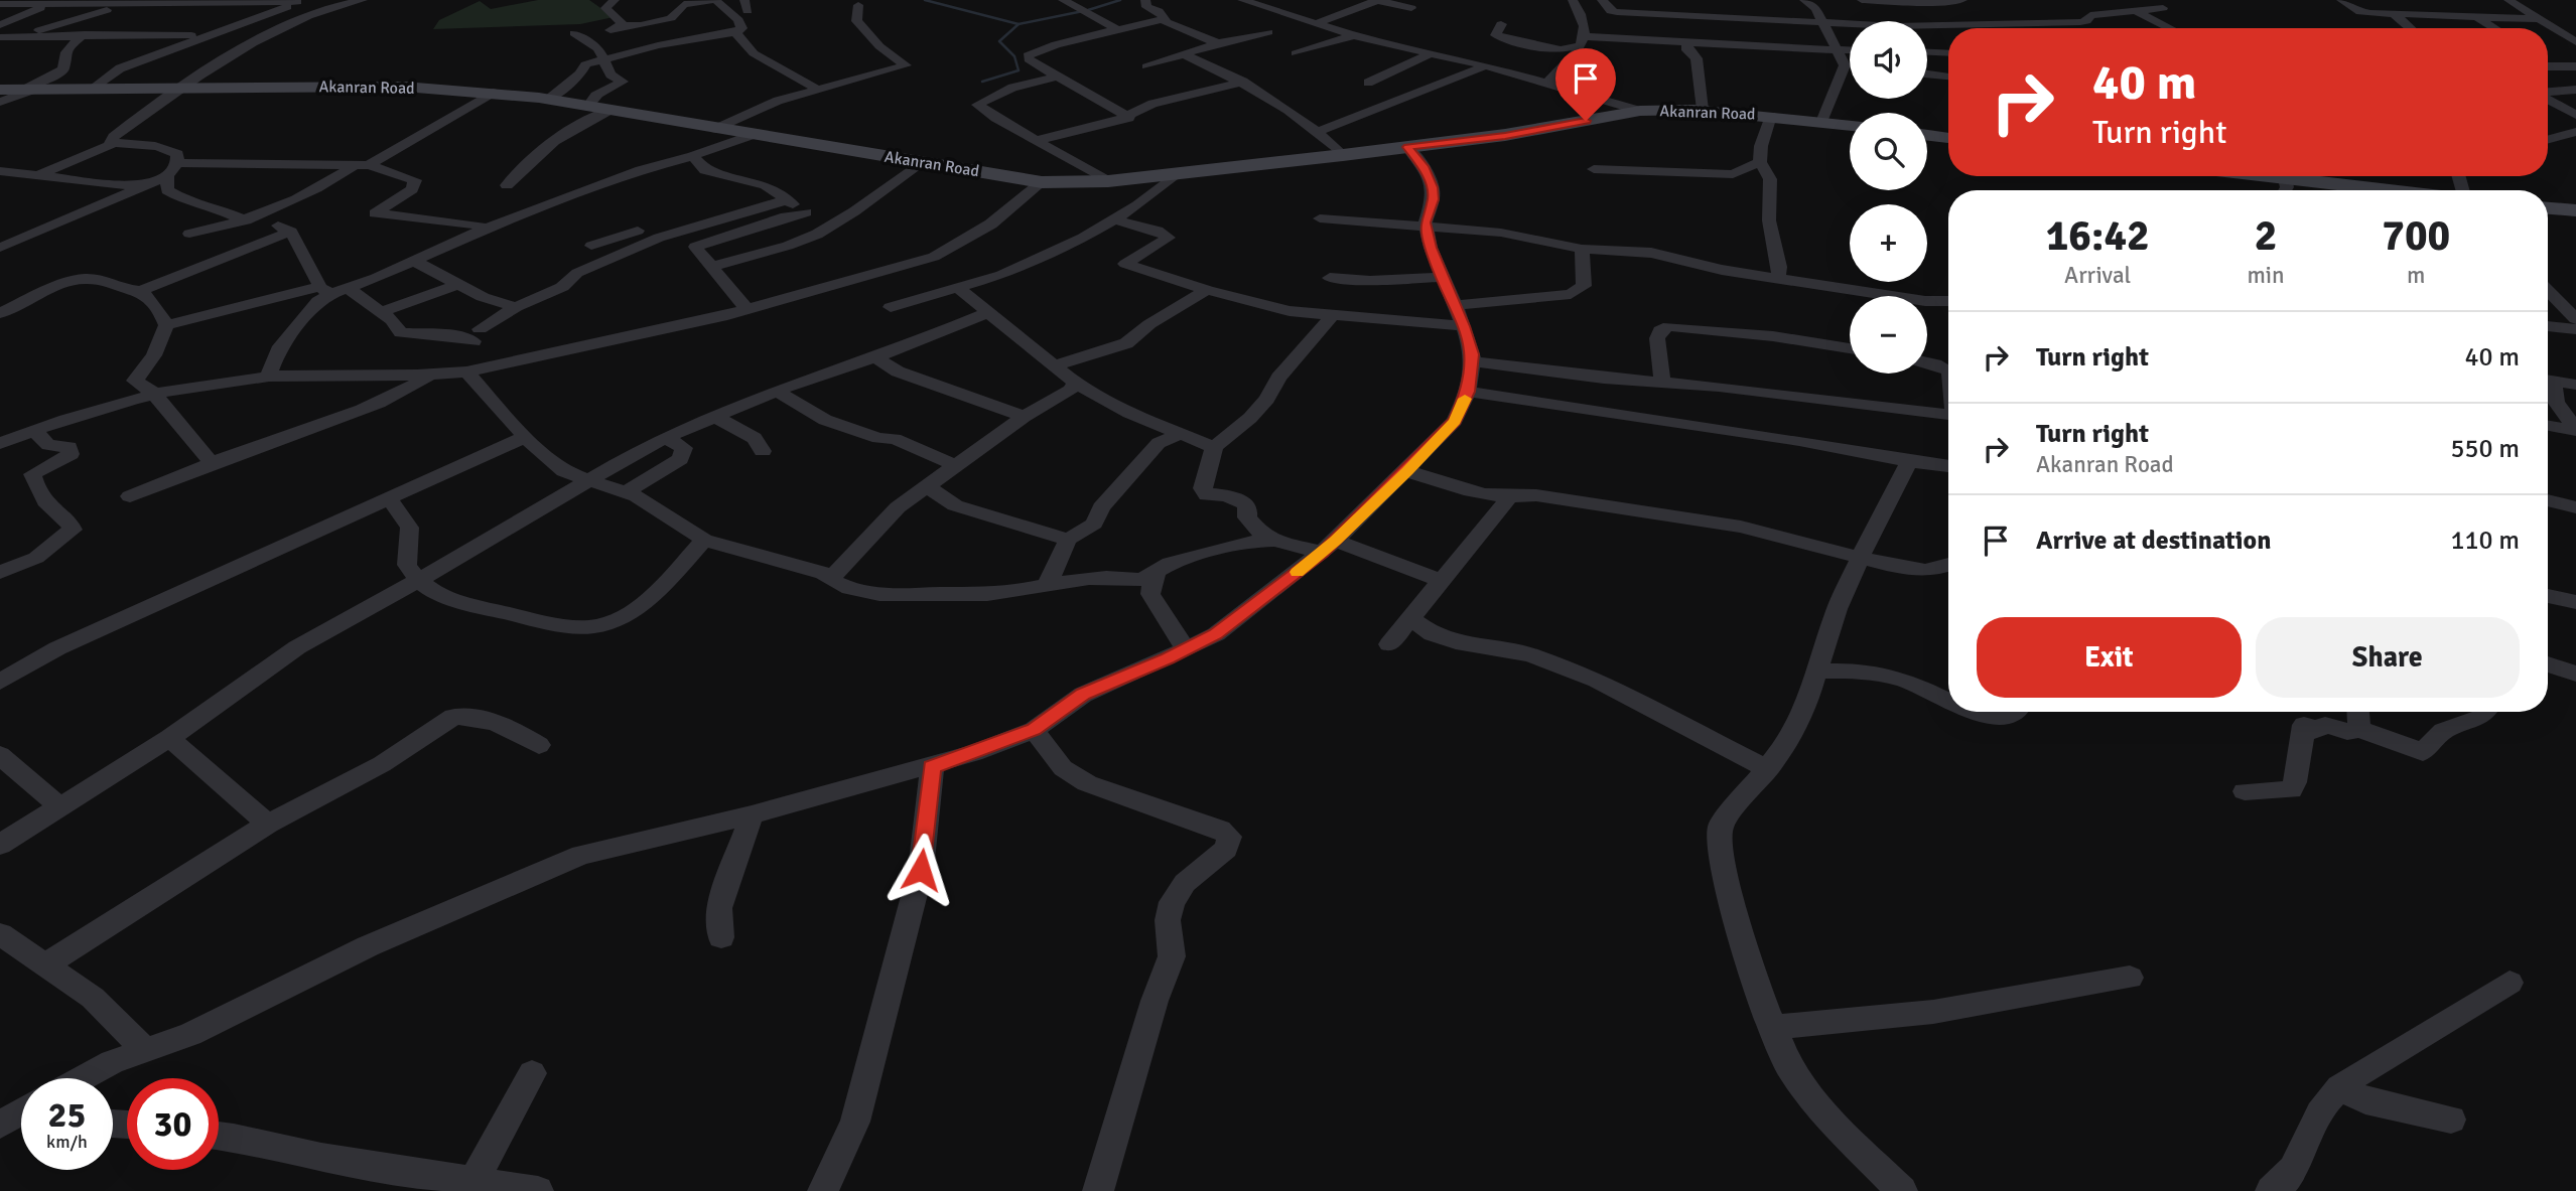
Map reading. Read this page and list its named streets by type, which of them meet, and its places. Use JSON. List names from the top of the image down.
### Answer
{
  "streets": {
    "main road": ["Akanran Road"]
  },
  "page": {
    "map_buttons": ["+", "−"],
    "turn": ["40 m", "Turn right"],
    "eta": [
      "16:42",
      "Arrival",
      "2",
      "min",
      "700",
      "m"
    ],
    "list": [
      {
        "name": "Turn right",
        "value": "40 m"
      },
      {
        "name": "Turn right",
        "note": "Akanran Road",
        "value": "550 m"
      },
      {
        "name": "Arrive at destination",
        "value": "110 m"
      }
    ],
    "buttons": ["Exit", "Share"],
    "speed": "25 km/h",
    "limit": "30"
  }
}
